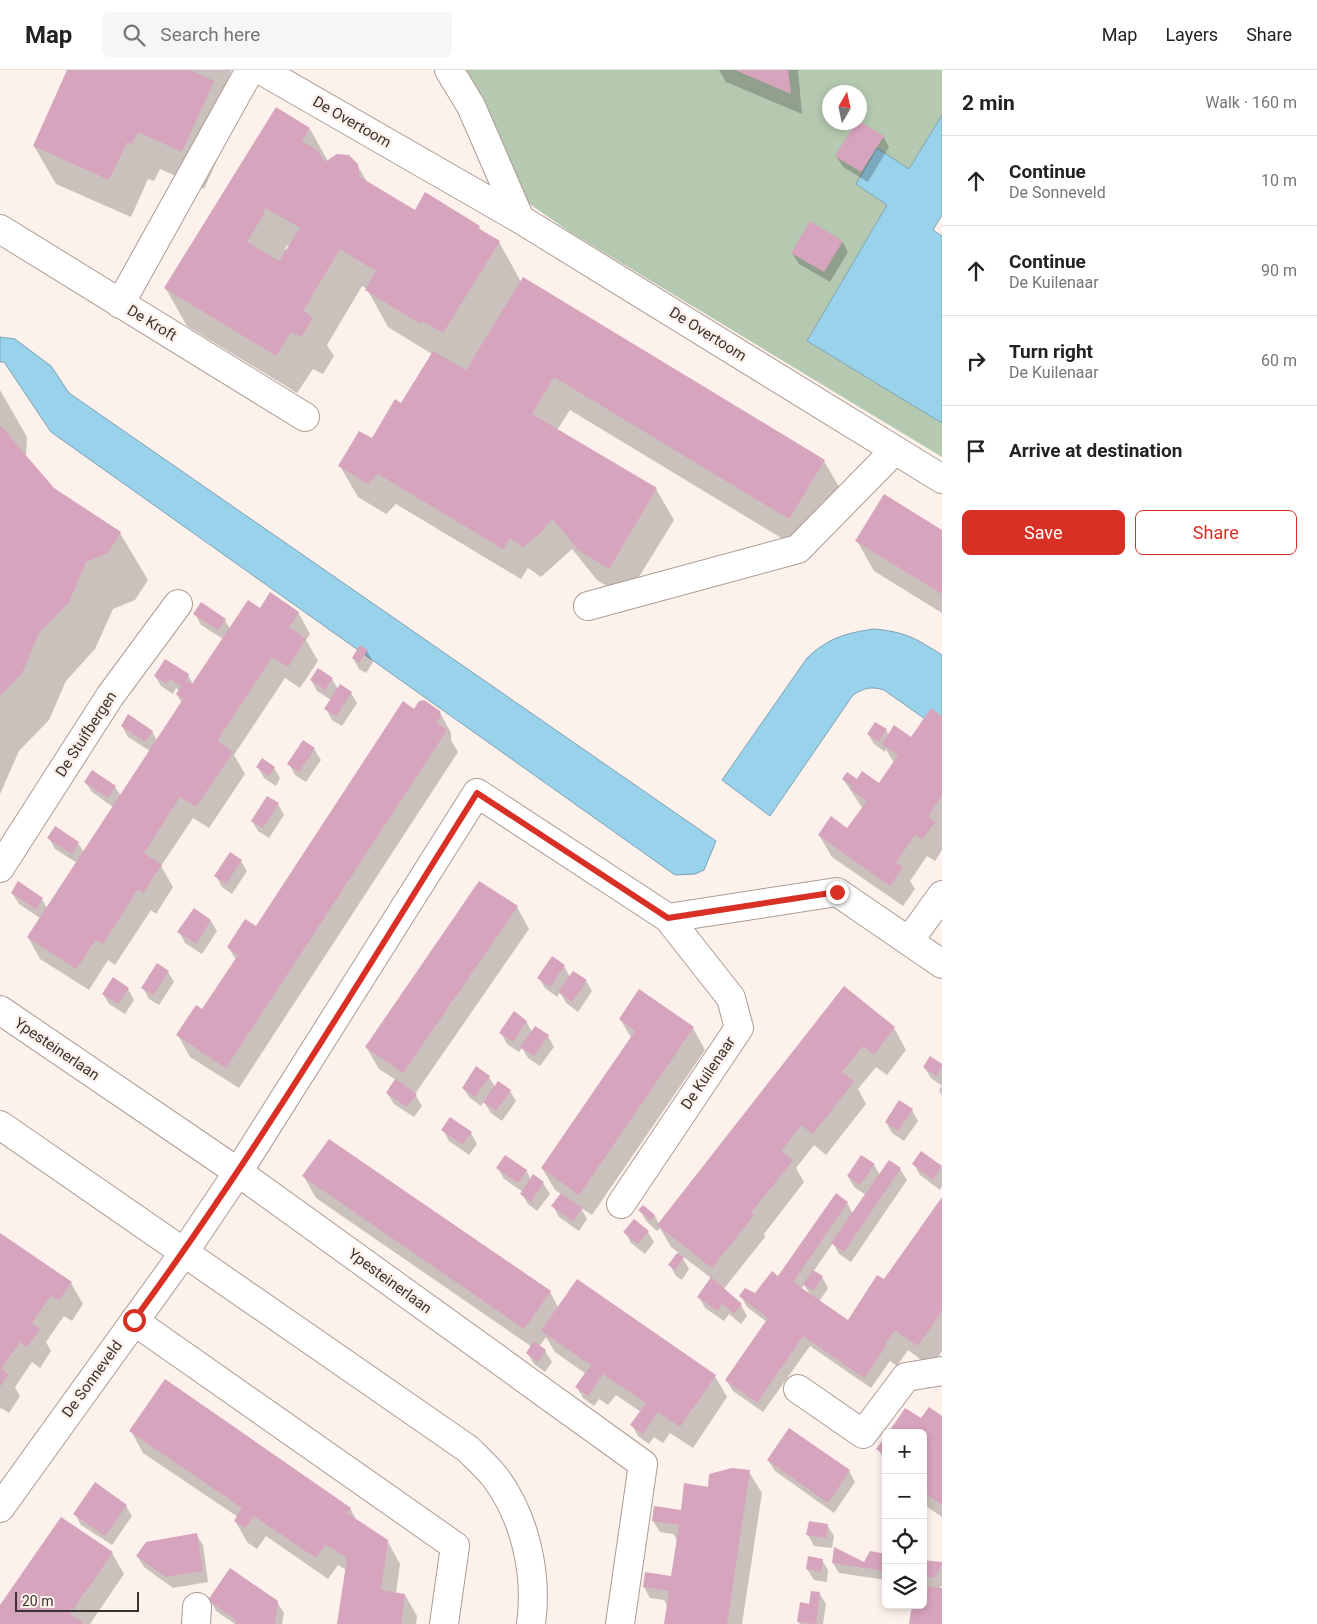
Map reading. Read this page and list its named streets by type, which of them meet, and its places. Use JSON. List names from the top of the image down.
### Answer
{
  "streets": {
    "street": [
      "De Overtoom",
      "De Kroft",
      "De Stuifbergen",
      "Ypesteinerlaan",
      "De Kuilenaar",
      "De Sonneveld"
    ]
  },
  "crossings": [
    ["Ypesteinerlaan", "De Kuilenaar"],
    ["De Kuilenaar", "De Sonneveld"]
  ],
  "scale_bar": "20 m",
  "north": "top",
  "page": {
    "header": "Map",
    "search": "Search here",
    "nav": ["Map", "Layers", "Share"],
    "heading": ["2 min", "Walk · 160 m"],
    "list": [
      ["Continue", "De Sonneveld", "10 m"],
      ["Continue", "De Kuilenaar", "90 m"],
      ["Turn right", "De Kuilenaar", "60 m"],
      "Arrive at destination"
    ],
    "buttons": ["Save", "Share"],
    "map_buttons": ["+", "−"],
    "scale": "20 m"
  }
}
